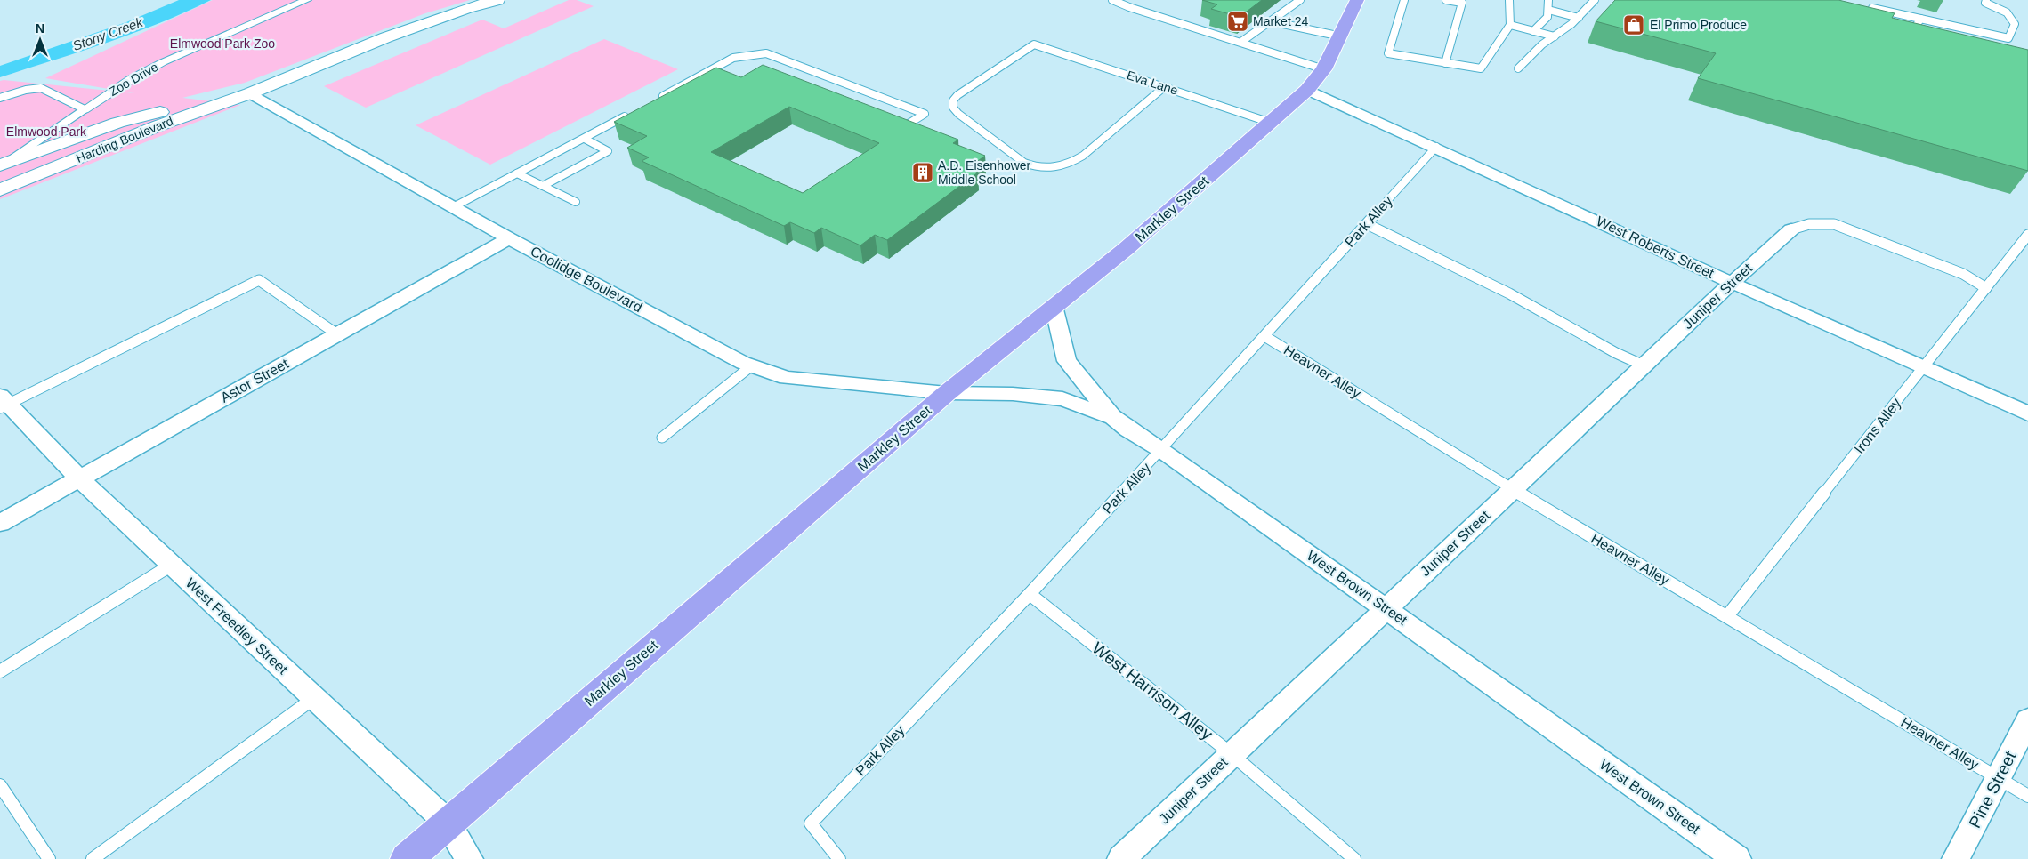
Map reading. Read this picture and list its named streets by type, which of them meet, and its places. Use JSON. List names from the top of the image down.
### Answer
{
  "streets": {
    "highway": ["Markley Street"],
    "street": [
      "Zoo Drive",
      "Harding Boulevard",
      "West Roberts Street",
      "Coolidge Boulevard",
      "Juniper Street",
      "Astor Street",
      "West Brown Street",
      "West Freedley Street",
      "Pine Street"
    ],
    "lane": [
      "Eva Lane",
      "Park Alley",
      "Heavner Alley",
      "Irons Alley",
      "West Harrison Alley"
    ]
  },
  "crossings": [
    ["Eva Lane", "Markley Street"],
    ["Harding Boulevard", "Coolidge Boulevard"],
    ["Markley Street", "West Roberts Street"],
    ["Markley Street", "Coolidge Boulevard"],
    ["Markley Street", "West Brown Street"],
    ["Markley Street", "West Freedley Street"],
    ["Park Alley", "West Roberts Street"],
    ["Park Alley", "Heavner Alley"],
    ["Park Alley", "West Brown Street"],
    ["Park Alley", "West Harrison Alley"],
    ["West Roberts Street", "Juniper Street"],
    ["West Roberts Street", "Irons Alley"],
    ["Coolidge Boulevard", "Astor Street"],
    ["Coolidge Boulevard", "West Brown Street"],
    ["Juniper Street", "Heavner Alley"],
    ["Juniper Street", "West Brown Street"],
    ["Juniper Street", "West Harrison Alley"],
    ["Heavner Alley", "Irons Alley"],
    ["Heavner Alley", "Pine Street"],
    ["Astor Street", "West Freedley Street"]
  ],
  "water": ["Stony Creek"],
  "parks": ["Elmwood Park Zoo", "Elmwood Park"],
  "places": {
    "supermarket": ["Market 24"],
    "shop": ["El Primo Produce"],
    "building": ["A.D. Eisenhower Middle School"]
  },
  "north": "top"
}
